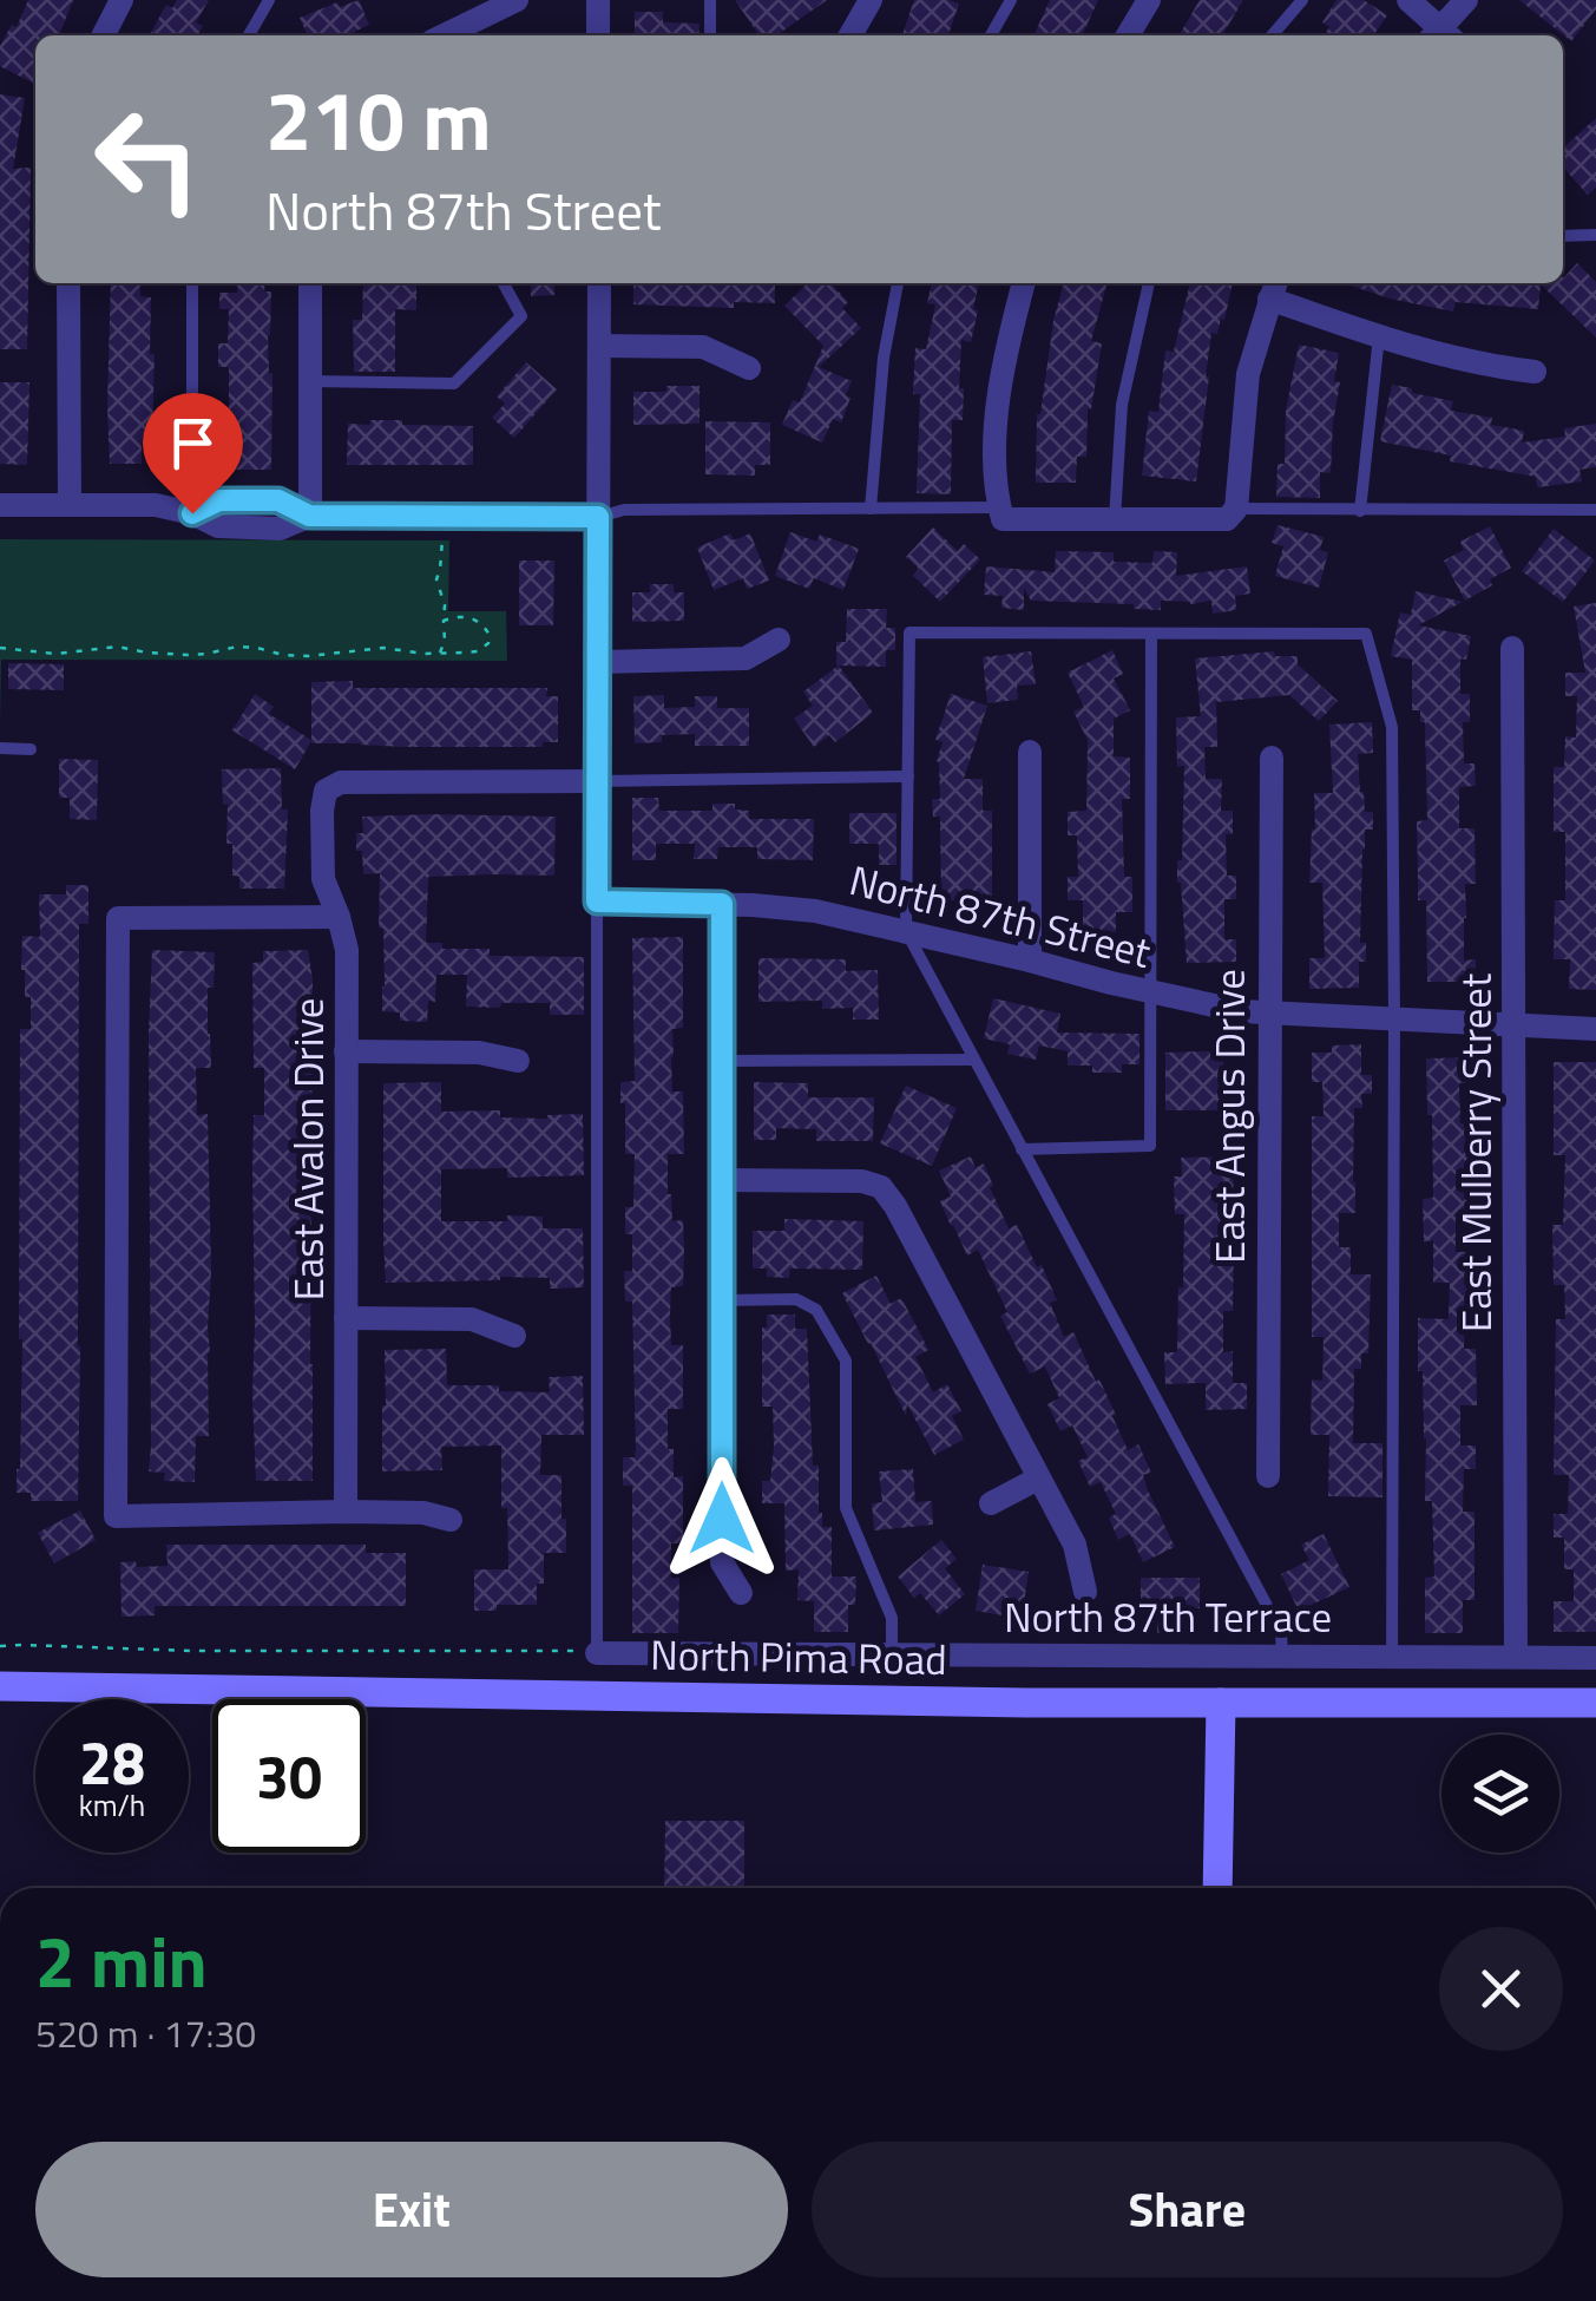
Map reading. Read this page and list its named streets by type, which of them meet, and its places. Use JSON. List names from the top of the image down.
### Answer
{
  "streets": {
    "main road": ["North Pima Road"],
    "street": [
      "North 87th Street",
      "East Angus Drive",
      "East Avalon Drive",
      "East Mulberry Street",
      "North 87th Terrace"
    ]
  },
  "crossings": [
    ["North 87th Street", "East Angus Drive"],
    ["North 87th Street", "East Mulberry Street"],
    ["East Mulberry Street", "North 87th Terrace"]
  ],
  "page": {
    "turn": ["210 m", "North 87th Street"],
    "speed": "28 km/h",
    "limit": "30",
    "heading": ["2 min", "520 m · 17:30"],
    "buttons": ["Exit", "Share"]
  }
}
